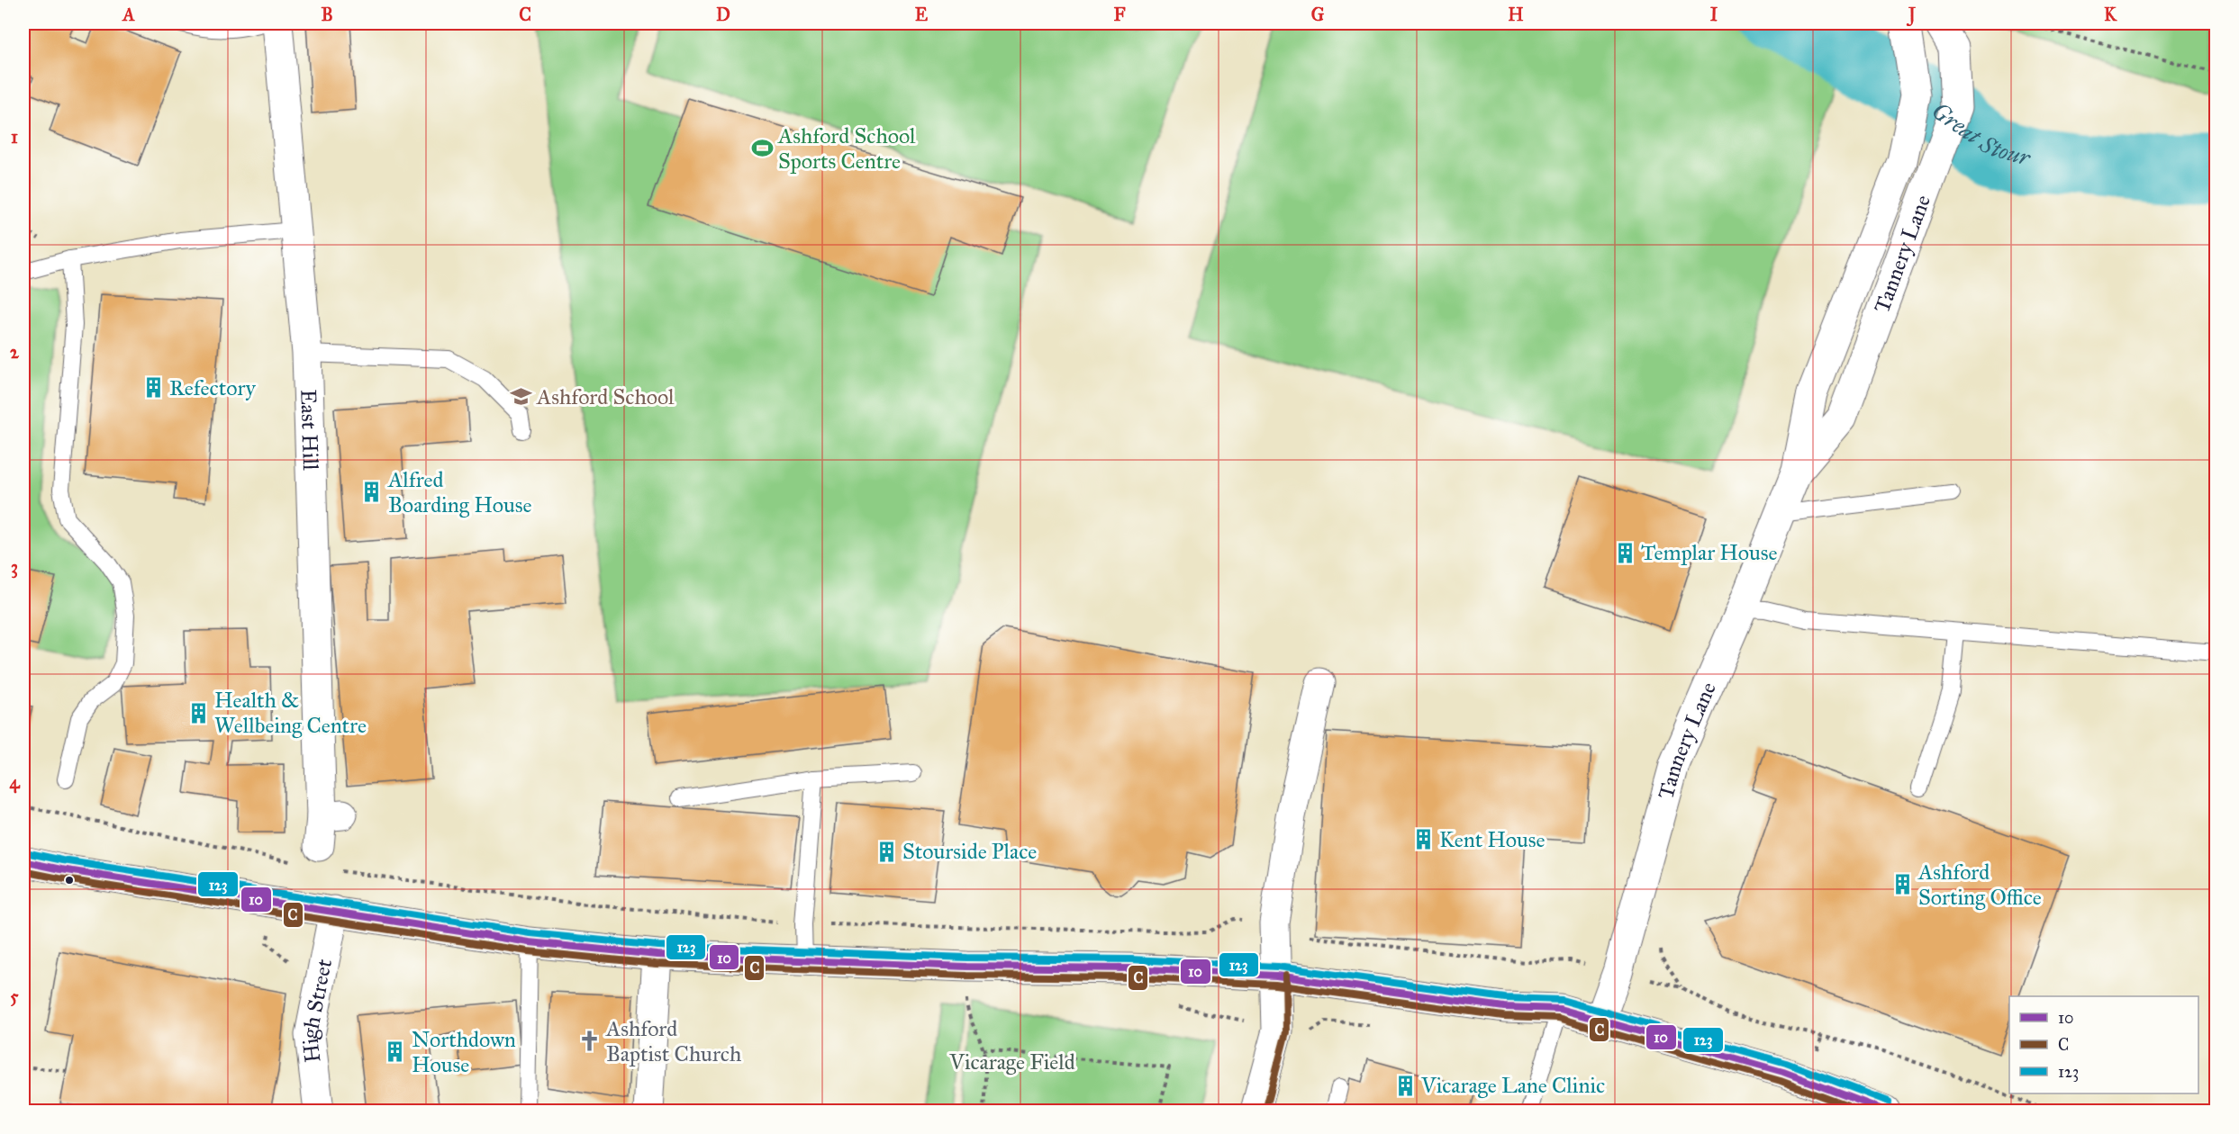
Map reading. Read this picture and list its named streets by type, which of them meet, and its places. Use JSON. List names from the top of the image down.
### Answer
{
  "streets": {
    "street": ["Tannery Lane", "East Hill", "High Street"]
  },
  "water": ["Great Stour"],
  "parks": ["Vicarage Field"],
  "places": {
    "sports": ["Ashford School Sports Centre"],
    "building": [
      "Refectory",
      "Alfred Boarding House",
      "Templar House",
      "Health & Wellbeing Centre",
      "Kent House",
      "Stourside Place",
      "Ashford Sorting Office",
      "Northdown House",
      "Vicarage Lane Clinic"
    ],
    "school or university": ["Ashford School"],
    "church": ["Ashford Baptist Church"]
  },
  "lines": ["transit line 123", "transit line 10", "transit line C"],
  "legend": ["10", "C", "123"],
  "grid": {
    "columns": [
      "A",
      "B",
      "C",
      "D",
      "E",
      "F",
      "G",
      "H",
      "I",
      "J",
      "K"
    ],
    "rows": [
      "1",
      "2",
      "3",
      "4",
      "5"
    ]
  }
}
